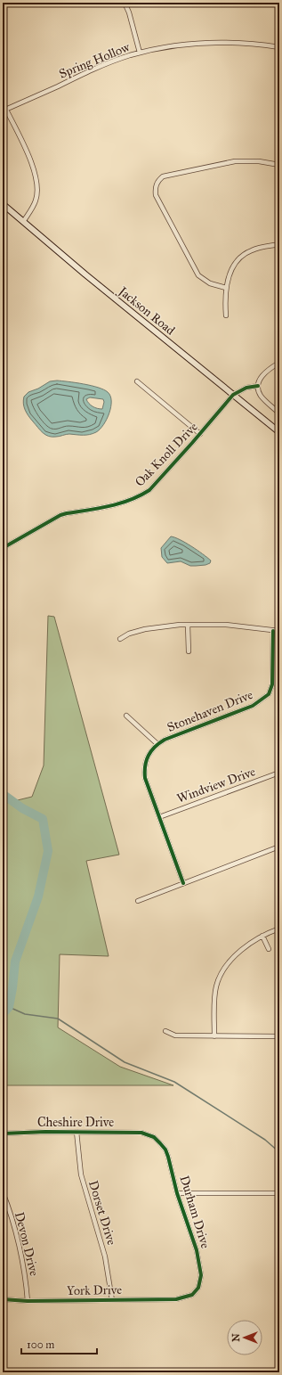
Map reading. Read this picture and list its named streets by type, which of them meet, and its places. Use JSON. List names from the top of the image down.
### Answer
{
  "streets": {
    "main road": ["Jackson Road"],
    "street": [
      "Spring Hollow",
      "Oak Knoll Drive",
      "Stonehaven Drive",
      "Windview Drive",
      "Cheshire Drive",
      "Durham Drive",
      "Dorset Drive",
      "Devon Drive",
      "York Drive"
    ]
  },
  "crossings": [
    ["Jackson Road", "Oak Knoll Drive"],
    ["Stonehaven Drive", "Windview Drive"],
    ["Cheshire Drive", "Durham Drive"],
    ["Cheshire Drive", "Dorset Drive"],
    ["Durham Drive", "York Drive"],
    ["Dorset Drive", "York Drive"],
    ["Devon Drive", "York Drive"]
  ],
  "scale_bar": "100 m",
  "north": "left"
}
